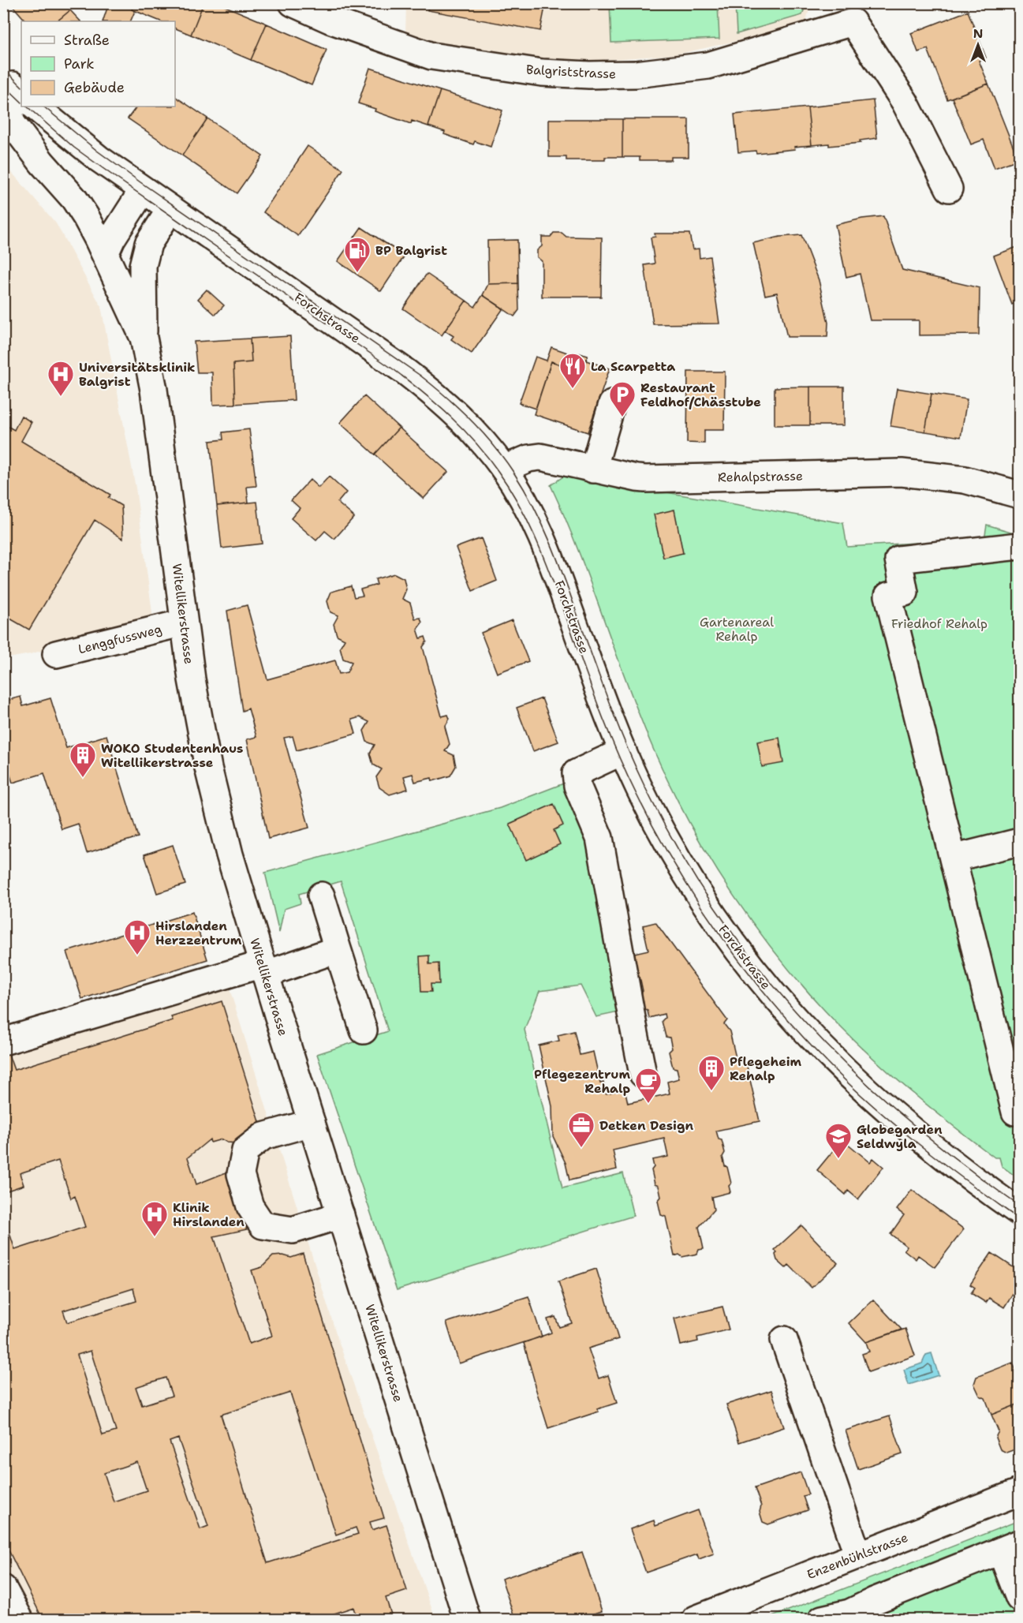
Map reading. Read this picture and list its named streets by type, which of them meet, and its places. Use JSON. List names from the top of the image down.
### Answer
{
  "streets": {
    "main road": [
      "Balgriststrasse",
      "Forchstrasse",
      "Rehalpstrasse",
      "Witellikerstrasse",
      "Lenggfussweg",
      "Enzenbühlstrasse"
    ]
  },
  "crossings": [
    ["Forchstrasse", "Rehalpstrasse"],
    ["Forchstrasse", "Witellikerstrasse"],
    ["Witellikerstrasse", "Lenggfussweg"]
  ],
  "parks": ["Gartenareal Rehalp", "Friedhof Rehalp"],
  "places": {
    "fuel station": ["BP Balgrist"],
    "restaurant": ["La Scarpetta"],
    "hospital": ["Universitätsklinik Balgrist", "Hirslanden Herzzentrum", "Klinik Hirslanden"],
    "parking": ["Restaurant Feldhof/Chässtube"],
    "building": ["WOKO Studentenhaus Witellikerstrasse", "Pflegeheim Rehalp"],
    "cafe": ["Pflegezentrum Rehalp"],
    "office": ["Detken Design"],
    "school or university": ["Globegarden Seldwyla"]
  },
  "legend": ["Straße", "Park", "Gebäude"],
  "north": "top"
}
